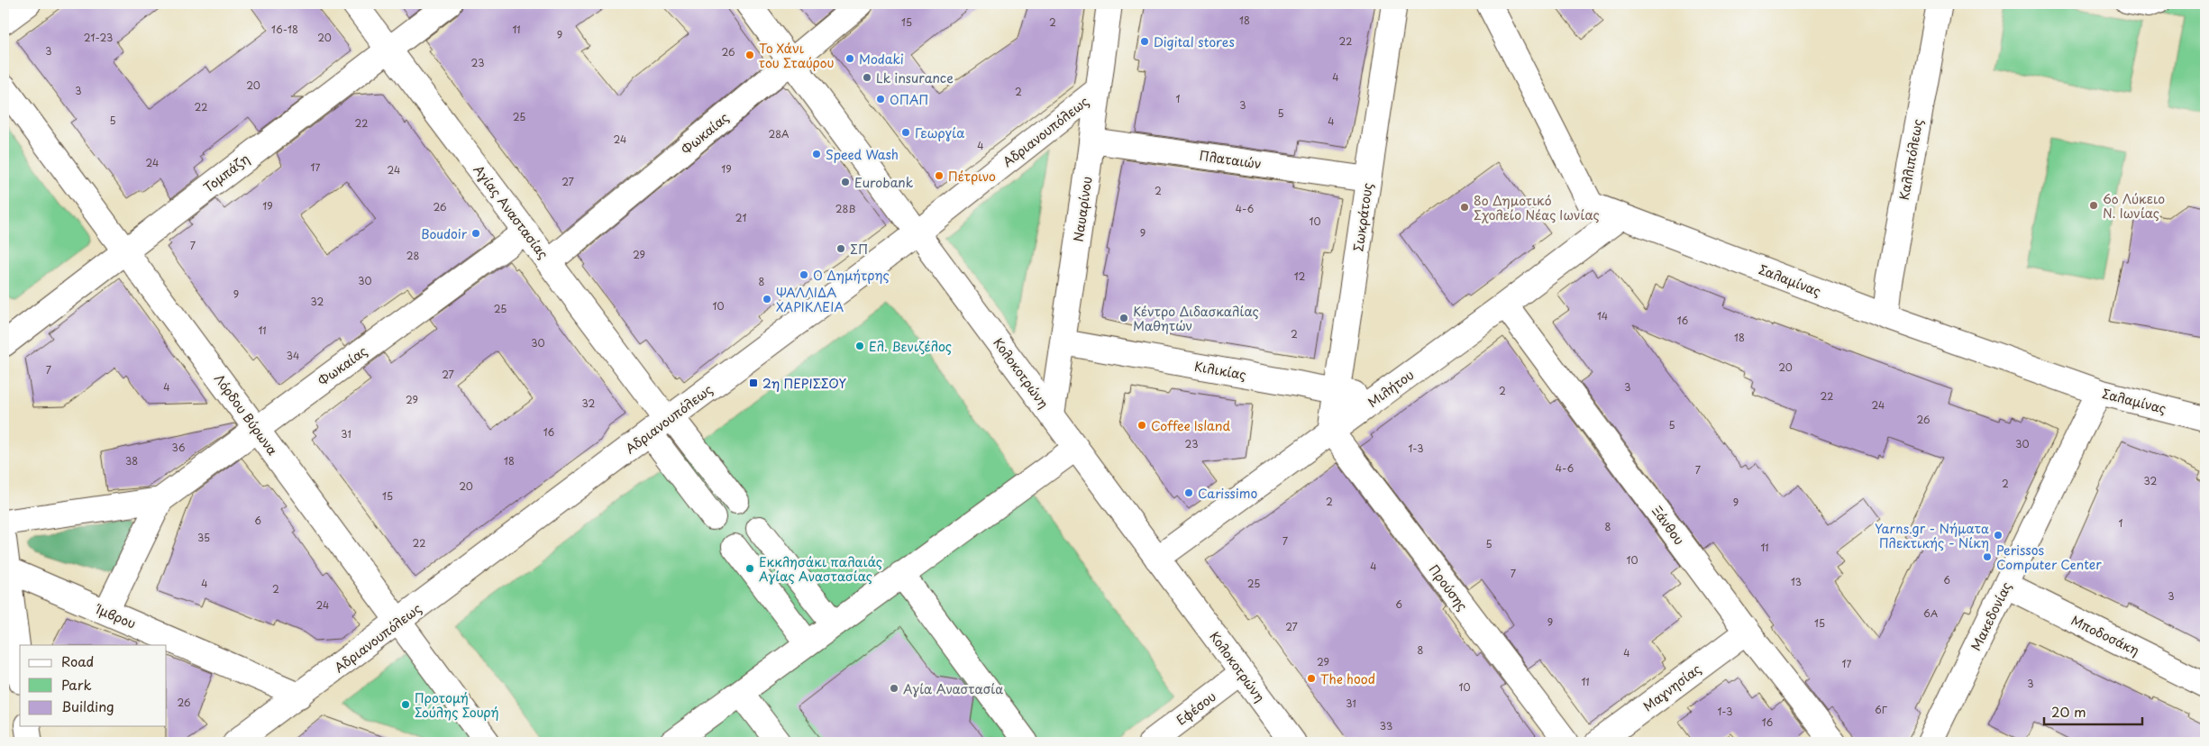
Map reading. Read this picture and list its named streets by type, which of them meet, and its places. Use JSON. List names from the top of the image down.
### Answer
{
  "streets": {
    "street": [
      "Αδριανουπόλεως",
      "Φωκαίας",
      "Πλαταιών",
      "Καλλιπόλεως",
      "Τομπάζη",
      "Ναυαρίνου",
      "Αγίας Αναστασίας",
      "Σωκράτους",
      "Σαλαμίνας",
      "Κιλικίας",
      "Κολοκοτρώνη",
      "Μιλήτου",
      "Λόρδου Βύρωνα",
      "Ξάνθου",
      "Προύσης",
      "Ίμβρου",
      "Μακεδονίας",
      "Μποδοσάκη",
      "Μαγνησίας",
      "Εφέσου"
    ]
  },
  "crossings": [
    ["Αδριανουπόλεως", "Ναυαρίνου"],
    ["Αδριανουπόλεως", "Αγίας Αναστασίας"],
    ["Αδριανουπόλεως", "Κολοκοτρώνη"],
    ["Αδριανουπόλεως", "Λόρδου Βύρωνα"],
    ["Αδριανουπόλεως", "Ίμβρου"],
    ["Φωκαίας", "Αγίας Αναστασίας"],
    ["Φωκαίας", "Κολοκοτρώνη"],
    ["Φωκαίας", "Λόρδου Βύρωνα"],
    ["Φωκαίας", "Ίμβρου"],
    ["Πλαταιών", "Ναυαρίνου"],
    ["Πλαταιών", "Σωκράτους"],
    ["Καλλιπόλεως", "Σαλαμίνας"],
    ["Τομπάζη", "Αγίας Αναστασίας"],
    ["Τομπάζη", "Λόρδου Βύρωνα"],
    ["Ναυαρίνου", "Κιλικίας"],
    ["Ναυαρίνου", "Κολοκοτρώνη"],
    ["Σωκράτους", "Κιλικίας"],
    ["Σωκράτους", "Μιλήτου"],
    ["Σωκράτους", "Προύσης"],
    ["Σαλαμίνας", "Μιλήτου"],
    ["Σαλαμίνας", "Μακεδονίας"],
    ["Κιλικίας", "Μιλήτου"],
    ["Κολοκοτρώνη", "Μιλήτου"],
    ["Κολοκοτρώνη", "Εφέσου"],
    ["Μιλήτου", "Ξάνθου"],
    ["Μιλήτου", "Προύσης"],
    ["Ξάνθου", "Μαγνησίας"],
    ["Μακεδονίας", "Μποδοσάκη"]
  ],
  "places": {
    "other": [
      "Digital stores",
      "Το Χάνι του Σταύρου",
      "Modaki",
      "Lk insurance",
      "ΟΠΑΠ",
      "Γεωργία",
      "Speed Wash",
      "Πέτρινο",
      "Eurobank",
      "6ο Λύκειο Ν. Ιωνίας",
      "8ο Δημοτικό Σχολείο Νέας Ιωνίας",
      "Boudoir",
      "ΣΠ",
      "Ο Δημήτρης",
      "ΨΑΛΛΙΔΑ ΧΑΡΙΚΛΕΙΑ",
      "Κέντρο Διδασκαλίας Μαθητών",
      "Ελ. Βενιζέλος",
      "Coffee Island",
      "Carissimo",
      "Yarns.gr - Νήματα Πλεκτικής - Νίκη",
      "Perissos Computer Center",
      "Εκκλησάκι παλαιάς Αγίας Αναστασίας",
      "The hood",
      "Αγία Αναστασία",
      "Προτομή Σούλης Σουρή"
    ],
    "transit": ["2η ΠΕΡΙΣΣΟΥ"]
  },
  "house_numbers": [
    "18",
    "15",
    "2",
    "16-18",
    "11",
    "9",
    "21-23",
    "20",
    "22",
    "3",
    "26",
    "23",
    "4",
    "20",
    "3",
    "2",
    "1",
    "3",
    "22",
    "5",
    "25",
    "5",
    "4",
    "22",
    "28A",
    "24",
    "4",
    "24",
    "17",
    "19",
    "24",
    "27",
    "2",
    "19",
    "26",
    "28B",
    "4-6",
    "21",
    "10",
    "9",
    "7",
    "29",
    "28",
    "12",
    "30",
    "8",
    "9",
    "32",
    "10",
    "25",
    "14",
    "16",
    "11",
    "2",
    "18",
    "30",
    "34",
    "20",
    "7",
    "27",
    "4",
    "3",
    "2",
    "22",
    "29",
    "32",
    "24",
    "26",
    "5",
    "16",
    "31",
    "23",
    "30",
    "36",
    "1-3",
    "38",
    "18",
    "4-6",
    "7",
    "32",
    "2",
    "20",
    "15",
    "2",
    "9",
    "6",
    "1",
    "8",
    "35",
    "7",
    "22",
    "5",
    "11",
    "10",
    "4",
    "7",
    "6",
    "13",
    "4",
    "25",
    "2",
    "3",
    "6",
    "24",
    "6Α",
    "9",
    "15",
    "27",
    "8",
    "4",
    "29",
    "17",
    "11",
    "3",
    "10",
    "26",
    "31",
    "6Γ",
    "1-3",
    "16",
    "33"
  ],
  "legend": ["Road", "Park", "Building"],
  "scale_bar": "20 m"
}
